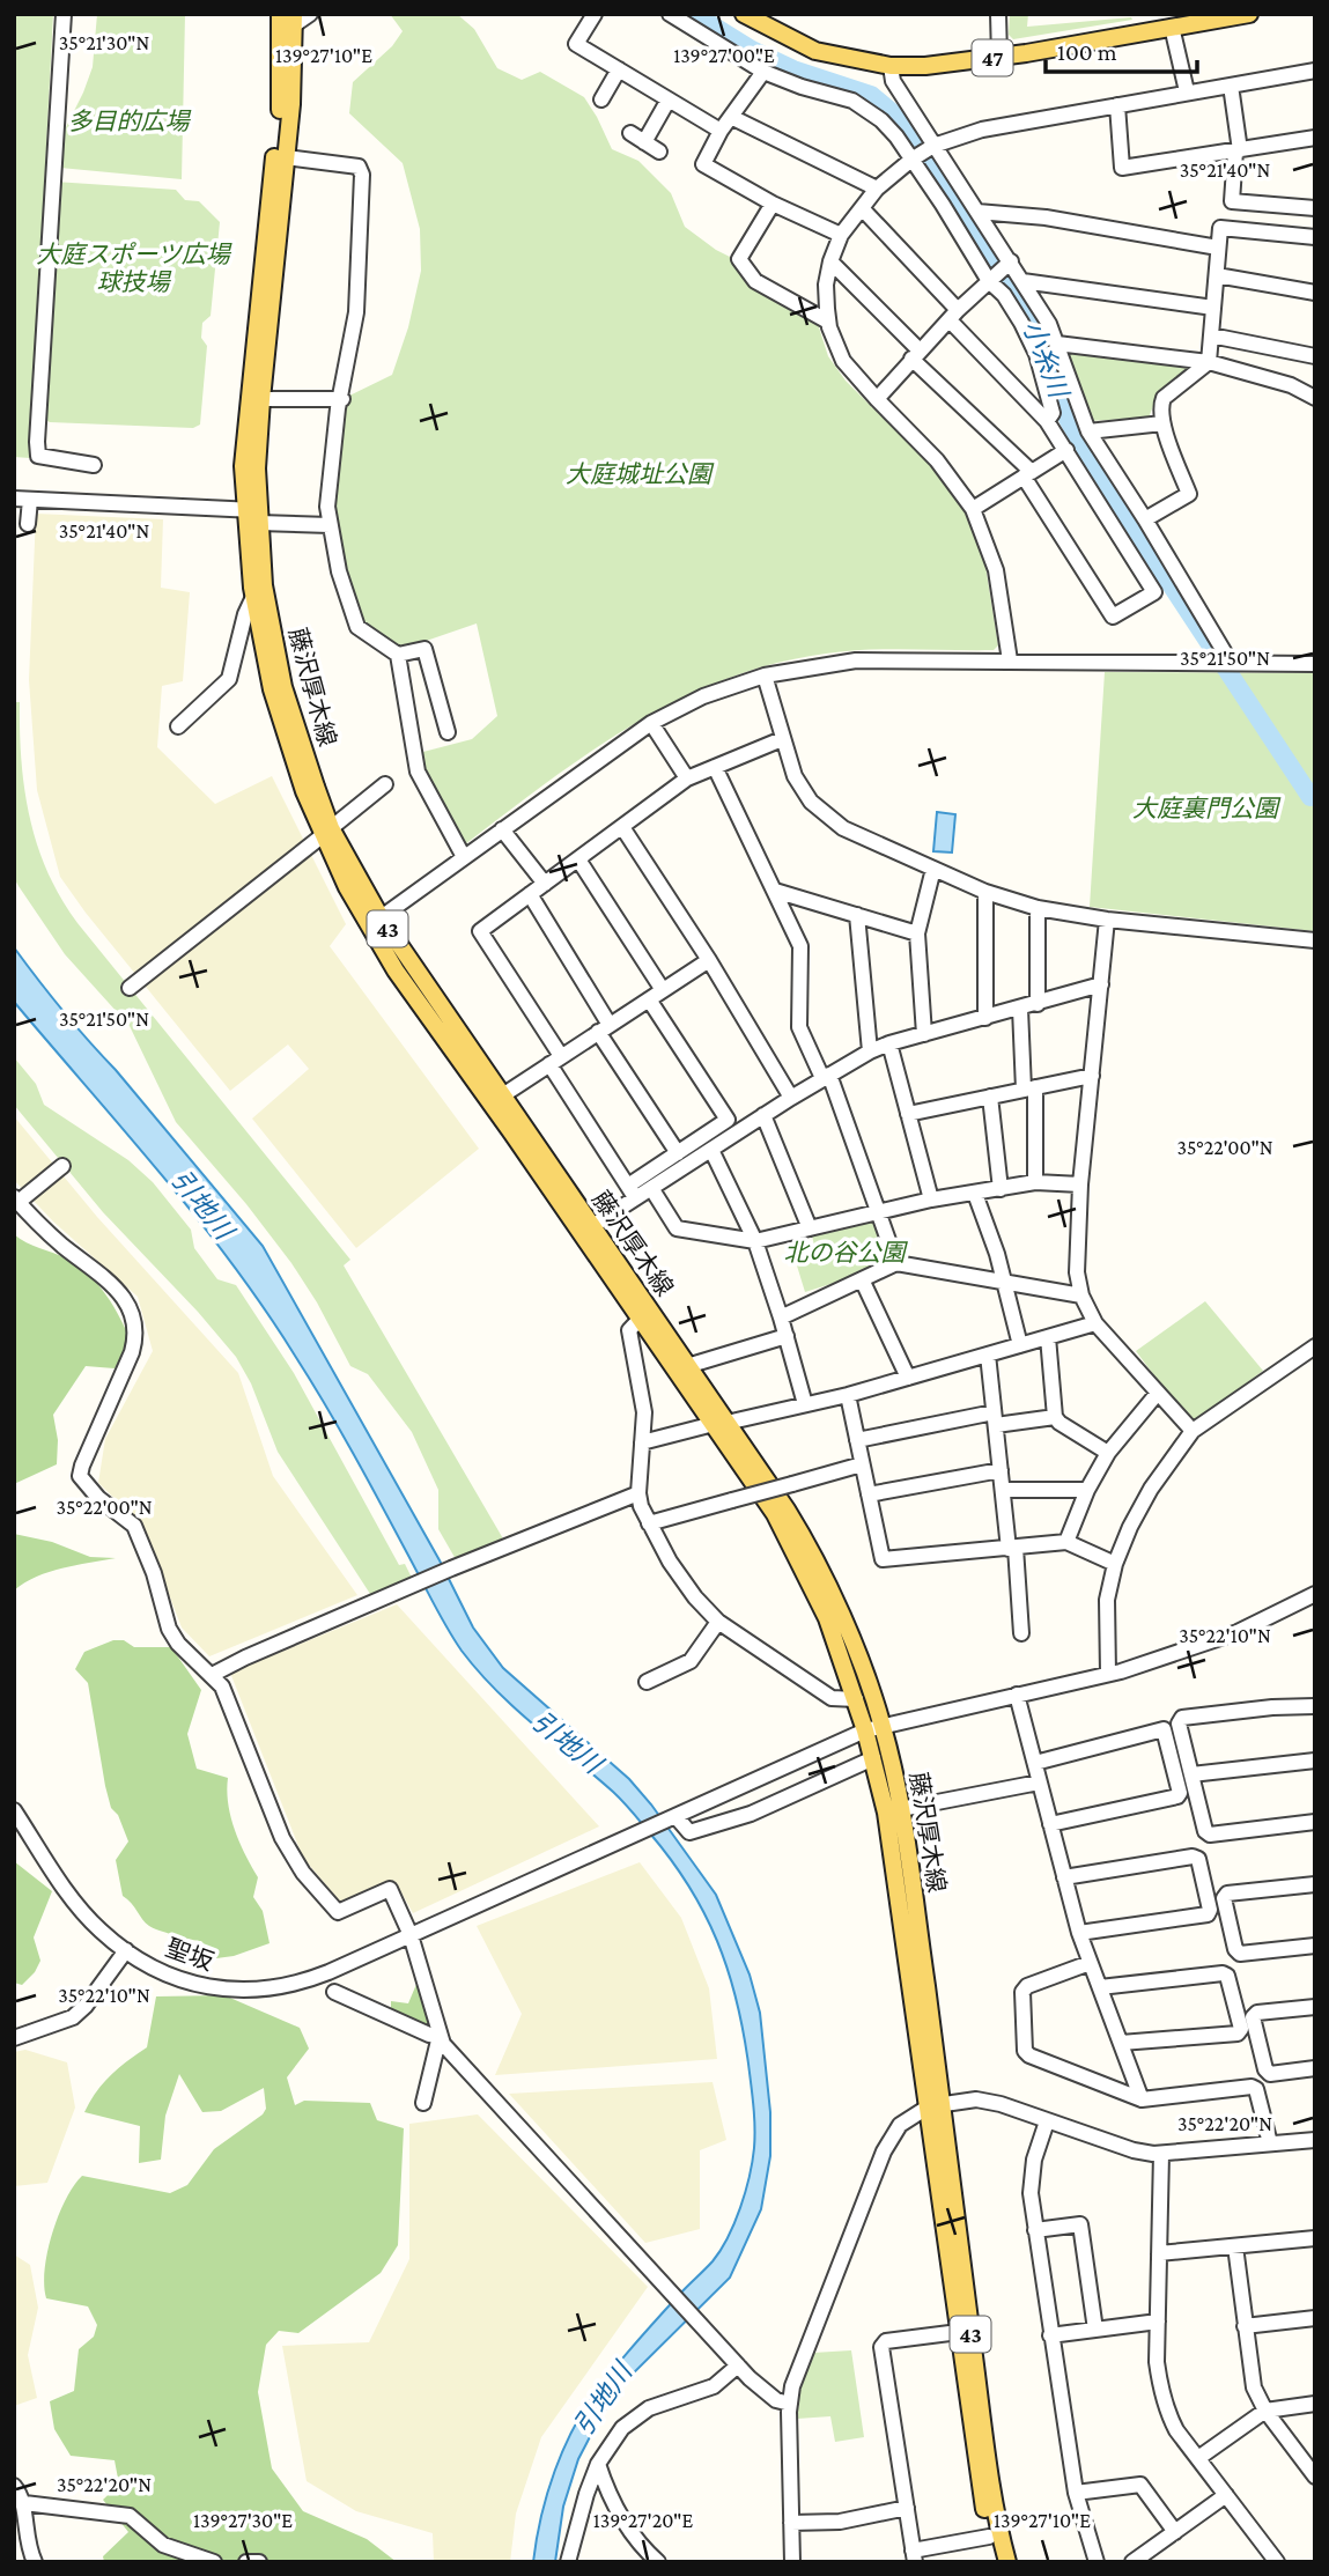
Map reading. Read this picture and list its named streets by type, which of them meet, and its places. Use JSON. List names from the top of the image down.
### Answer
{
  "streets": {
    "main road": ["47", "藤沢厚木線", "43"],
    "street": ["聖坂"]
  },
  "crossings": [
    ["藤沢厚木線", "聖坂"]
  ],
  "water": ["小糸川", "引地川"],
  "parks": [
    "多目的広場",
    "大庭スポーツ広場 球技場",
    "大庭城址公園",
    "大庭裏門公園",
    "北の谷公園"
  ],
  "scale_bar": "100 m",
  "coordinates": [
    "35°21'30\"N",
    "139°27'10\"E",
    "139°27'00\"E",
    "35°21'40\"N",
    "35°21'50\"N",
    "35°22'00\"N",
    "35°22'10\"N",
    "35°22'20\"N",
    "139°27'30\"E",
    "139°27'20\"E"
  ]
}
